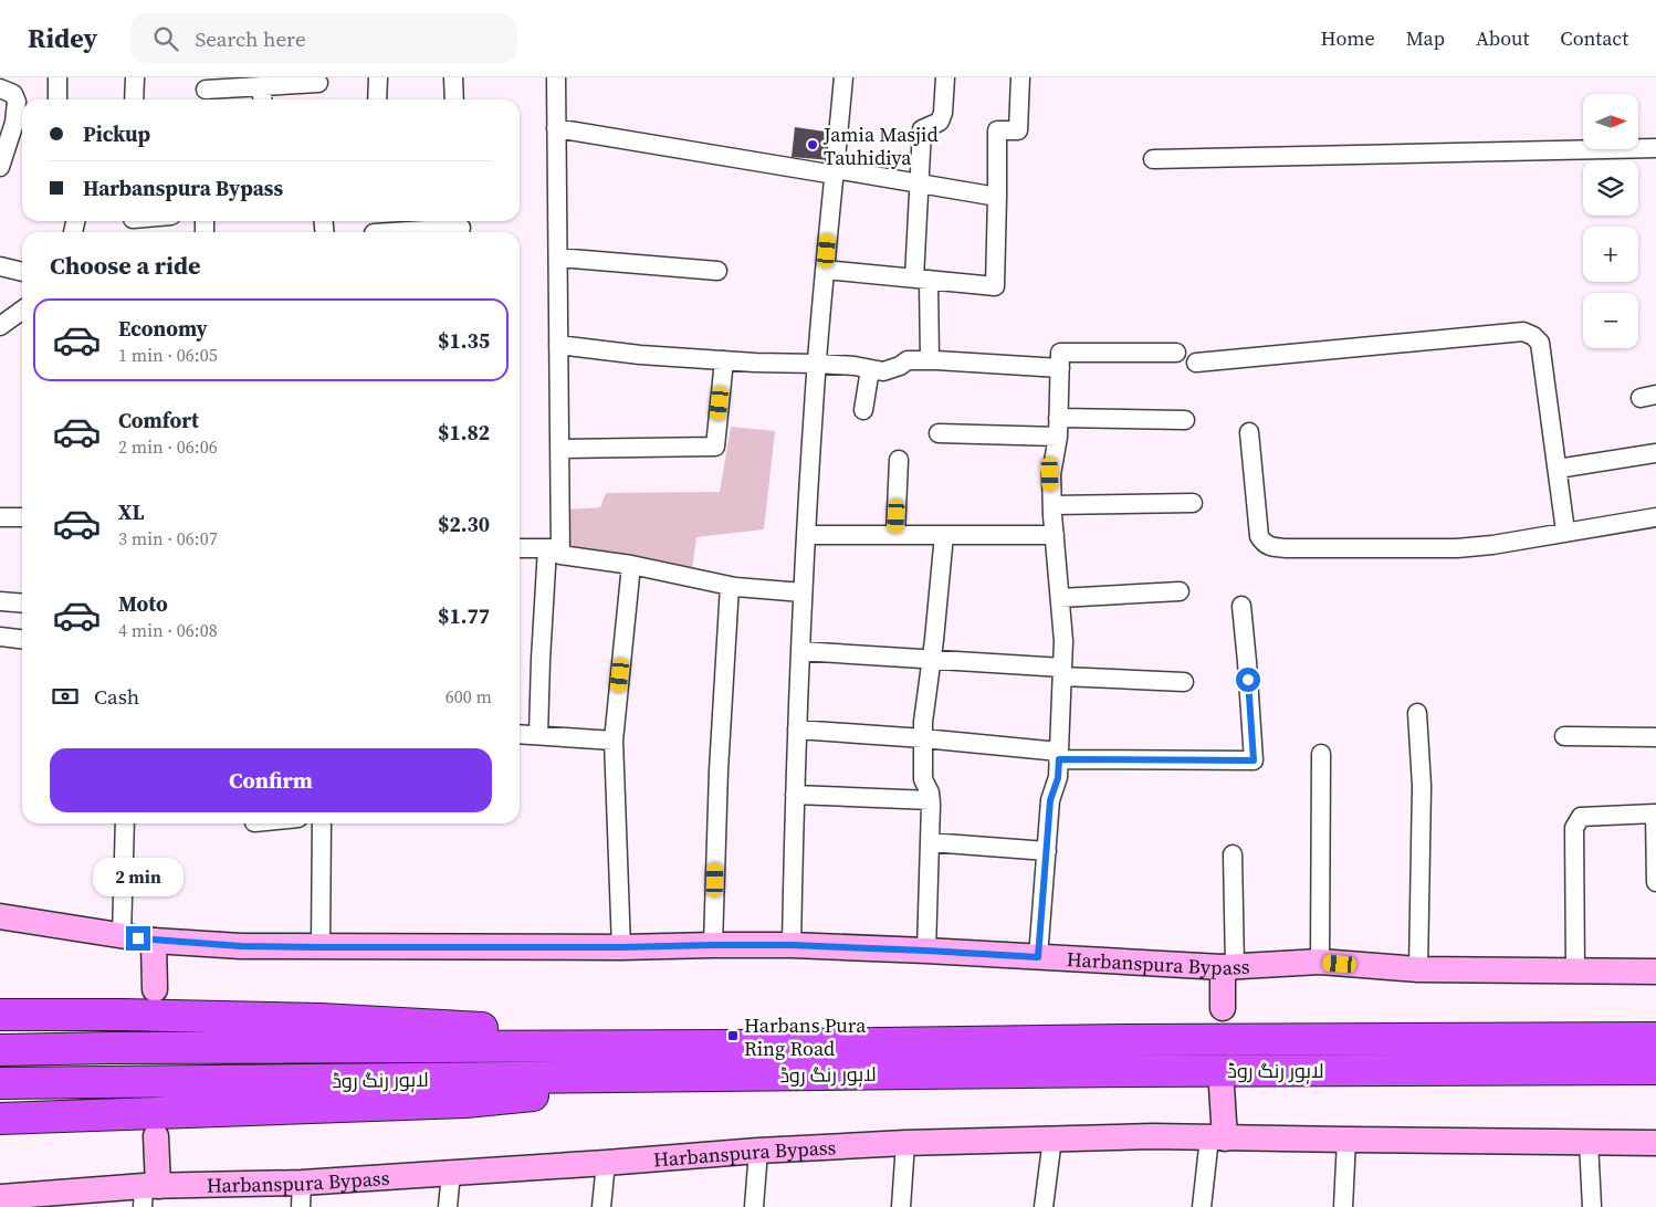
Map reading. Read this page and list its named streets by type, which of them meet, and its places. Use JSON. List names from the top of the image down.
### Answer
{
  "streets": {
    "highway": ["لاہور رنگ روڈ"],
    "street": ["Harbanspura Bypass"]
  },
  "places": {
    "other": ["Jamia Masjid Tauhidiya"],
    "transit": ["Harbans Pura Ring Road"]
  },
  "north": "right",
  "page": {
    "header": "Ridey",
    "search": "Search here",
    "nav": [
      "Home",
      "Map",
      "About",
      "Contact"
    ],
    "map_buttons": ["+", "−"],
    "banner": ["Pickup", "Harbanspura Bypass"],
    "heading": "Choose a ride",
    "list": [
      {
        "name": "Economy",
        "note": "1 min · 06:05",
        "value": "$1.35"
      },
      {
        "name": "Comfort",
        "note": "2 min · 06:06",
        "value": "$1.82"
      },
      {
        "name": "XL",
        "note": "3 min · 06:07",
        "value": "$2.30"
      },
      {
        "name": "Moto",
        "note": "4 min · 06:08",
        "value": "$1.77"
      }
    ],
    "pay": ["Cash", "600 m"],
    "buttons": "Confirm",
    "bubble": "2 min"
  }
}
